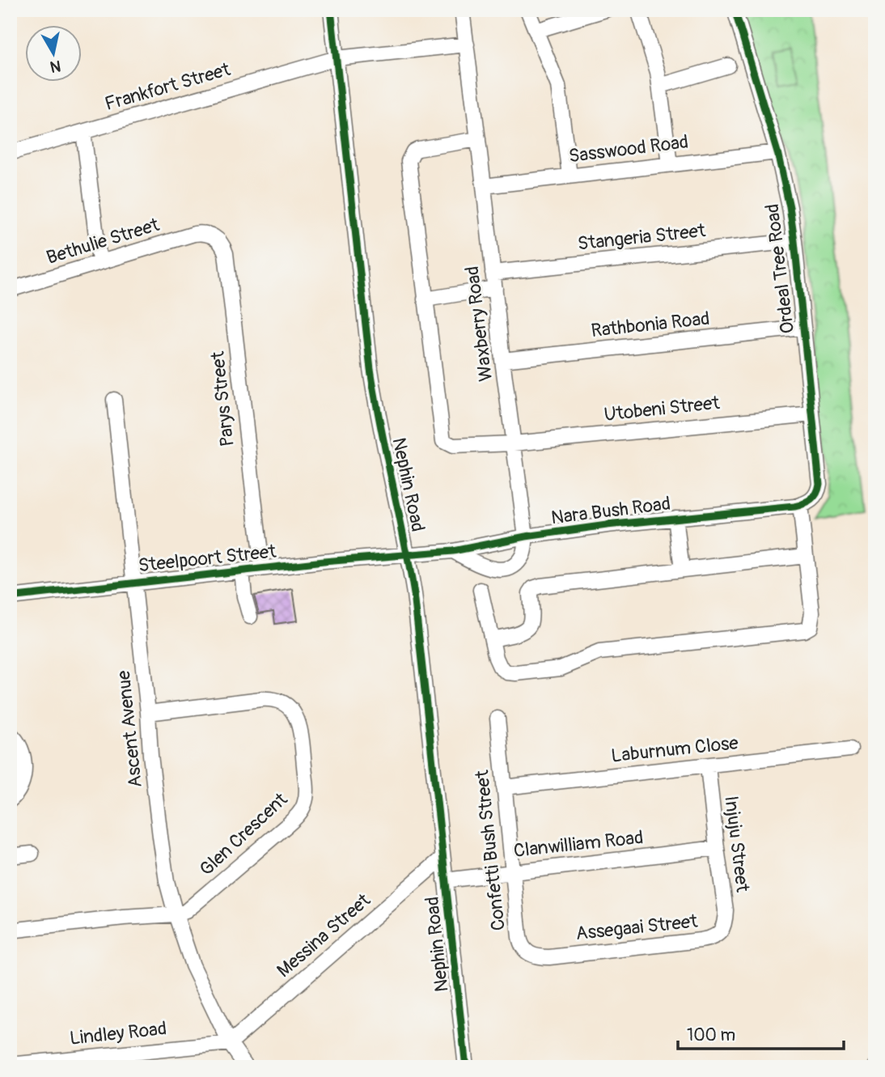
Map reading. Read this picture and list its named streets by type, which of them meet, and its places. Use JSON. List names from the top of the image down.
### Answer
{
  "streets": {
    "street": [
      "Frankfort Street",
      "Sasswood Road",
      "Stangeria Street",
      "Bethulie Street",
      "Ordeal Tree Road",
      "Waxberry Road",
      "Rathbonia Road",
      "Parys Street",
      "Utobeni Street",
      "Nephin Road",
      "Nara Bush Road",
      "Steelpoort Street",
      "Ascent Avenue",
      "Laburnum Close",
      "Glen Crescent",
      "Clanwilliam Road",
      "Injuju Street",
      "Confetti Bush Street",
      "Assegaai Street",
      "Messina Street",
      "Lindley Road"
    ]
  },
  "crossings": [
    ["Frankfort Street", "Waxberry Road"],
    ["Frankfort Street", "Nephin Road"],
    ["Sasswood Road", "Ordeal Tree Road"],
    ["Sasswood Road", "Waxberry Road"],
    ["Stangeria Street", "Ordeal Tree Road"],
    ["Stangeria Street", "Waxberry Road"],
    ["Bethulie Street", "Parys Street"],
    ["Ordeal Tree Road", "Rathbonia Road"],
    ["Ordeal Tree Road", "Utobeni Street"],
    ["Ordeal Tree Road", "Nara Bush Road"],
    ["Waxberry Road", "Rathbonia Road"],
    ["Waxberry Road", "Utobeni Street"],
    ["Waxberry Road", "Nara Bush Road"],
    ["Parys Street", "Steelpoort Street"],
    ["Nephin Road", "Nara Bush Road"],
    ["Nephin Road", "Steelpoort Street"],
    ["Nephin Road", "Clanwilliam Road"],
    ["Nephin Road", "Messina Street"],
    ["Nara Bush Road", "Steelpoort Street"],
    ["Steelpoort Street", "Ascent Avenue"],
    ["Ascent Avenue", "Glen Crescent"],
    ["Ascent Avenue", "Messina Street"],
    ["Ascent Avenue", "Lindley Road"],
    ["Laburnum Close", "Injuju Street"],
    ["Laburnum Close", "Confetti Bush Street"],
    ["Clanwilliam Road", "Injuju Street"],
    ["Clanwilliam Road", "Confetti Bush Street"],
    ["Injuju Street", "Assegaai Street"],
    ["Confetti Bush Street", "Assegaai Street"],
    ["Messina Street", "Lindley Road"]
  ],
  "scale_bar": "100 m",
  "north": "bottom"
}
